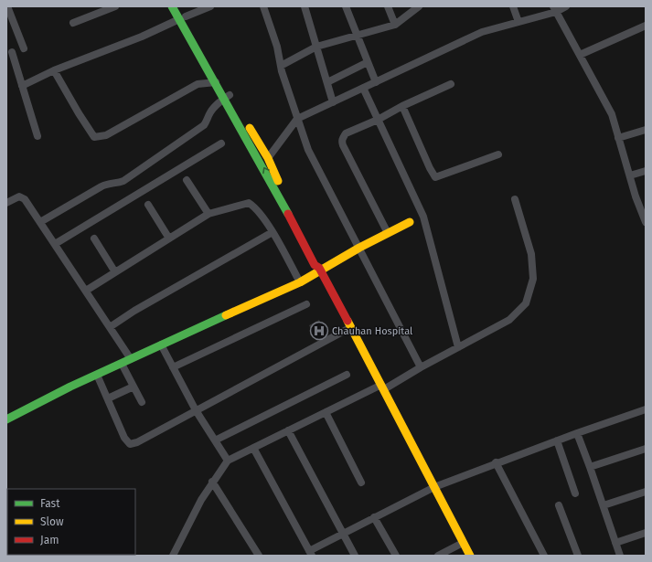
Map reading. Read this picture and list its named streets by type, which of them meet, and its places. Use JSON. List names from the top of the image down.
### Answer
{
  "places": {
    "hospital": ["Chauhan Hospital"]
  },
  "legend": ["Fast", "Slow", "Jam"]
}
